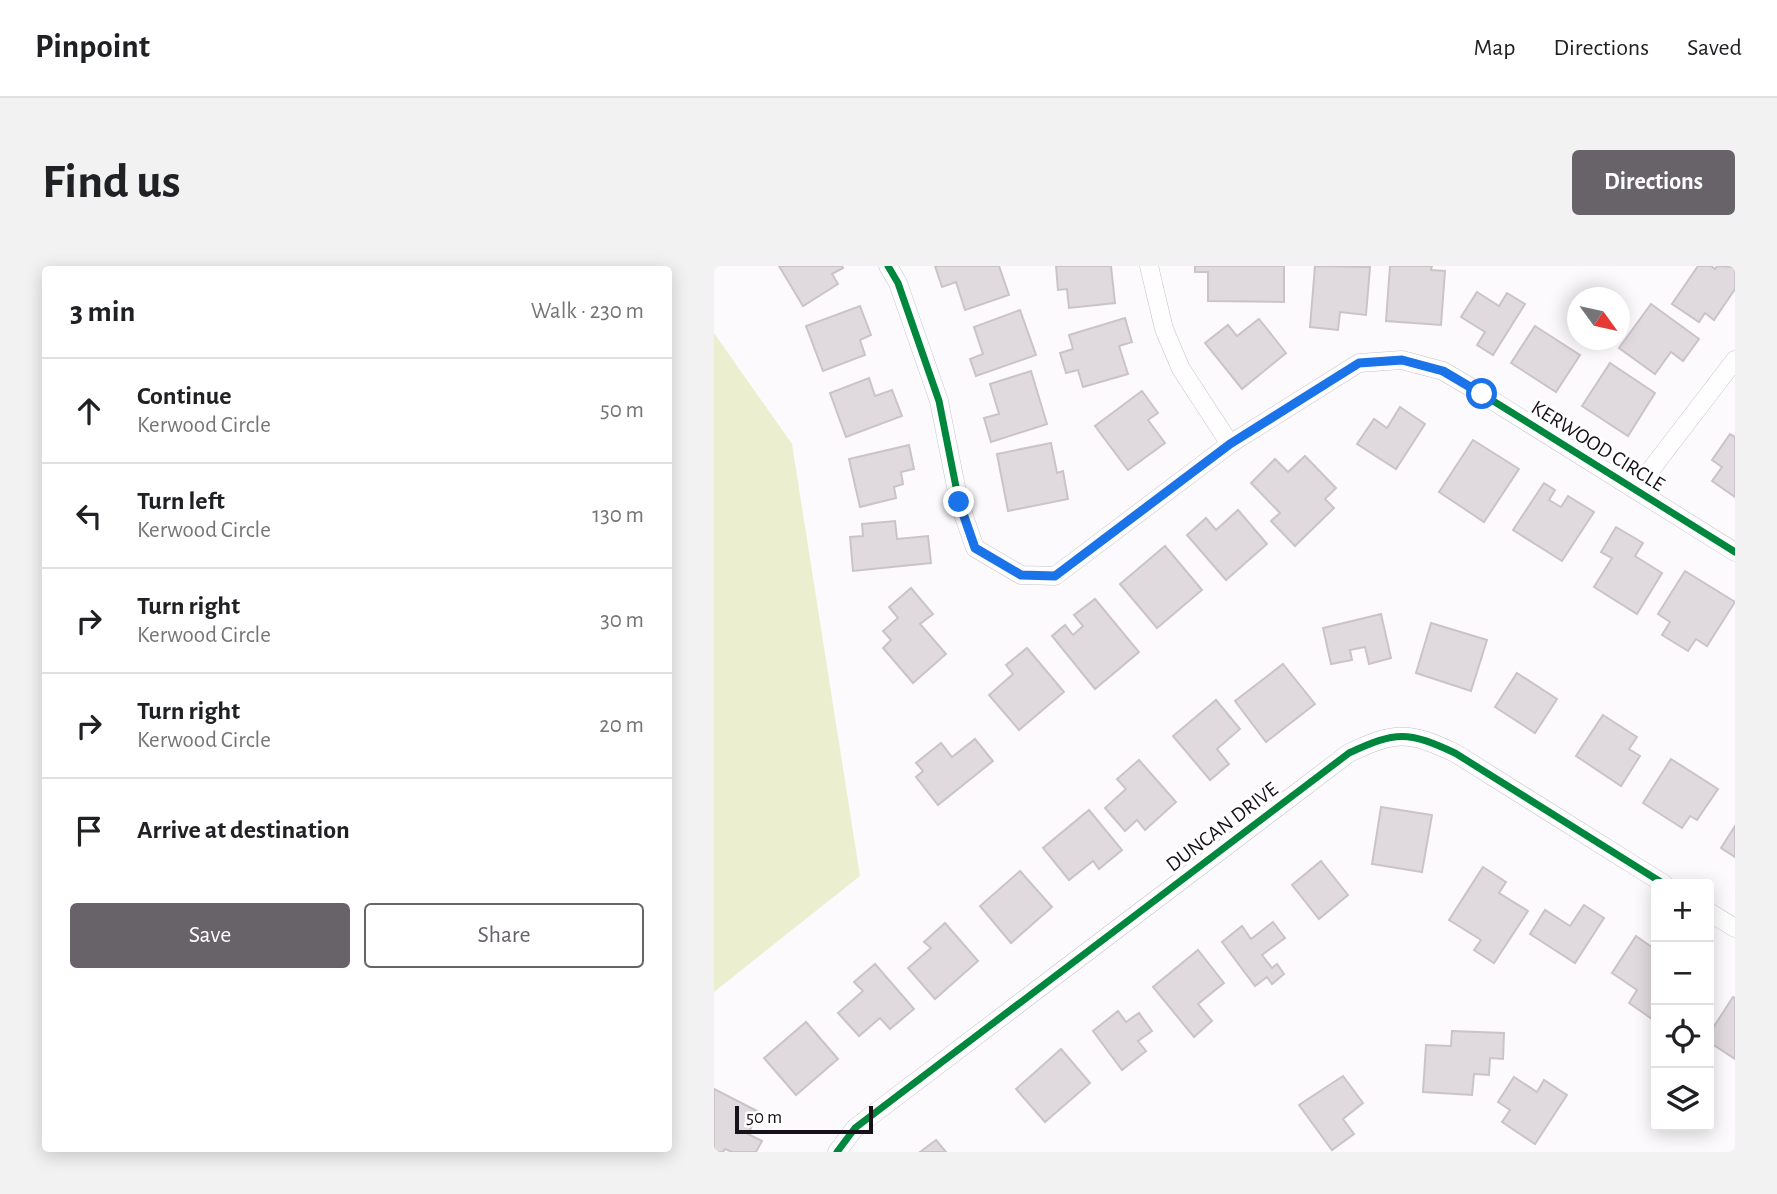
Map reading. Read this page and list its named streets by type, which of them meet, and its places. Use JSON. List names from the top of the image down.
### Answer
{
  "streets": {
    "street": ["KERWOOD CIRCLE", "DUNCAN DRIVE"]
  },
  "scale_bar": "50 m",
  "north": "bottom right",
  "page": {
    "header": "Pinpoint",
    "nav": ["Map", "Directions", "Saved"],
    "buttons": [
      "Directions",
      ["Save", "Share"]
    ],
    "title": "Find us",
    "heading": ["3 min", "Walk · 230 m"],
    "list": [
      ["Continue", "Kerwood Circle", "50 m"],
      ["Turn left", "Kerwood Circle", "130 m"],
      ["Turn right", "Kerwood Circle", "30 m"],
      ["Turn right", "Kerwood Circle", "20 m"],
      "Arrive at destination"
    ],
    "map_buttons": ["+", "−"],
    "scale": "50 m"
  }
}
